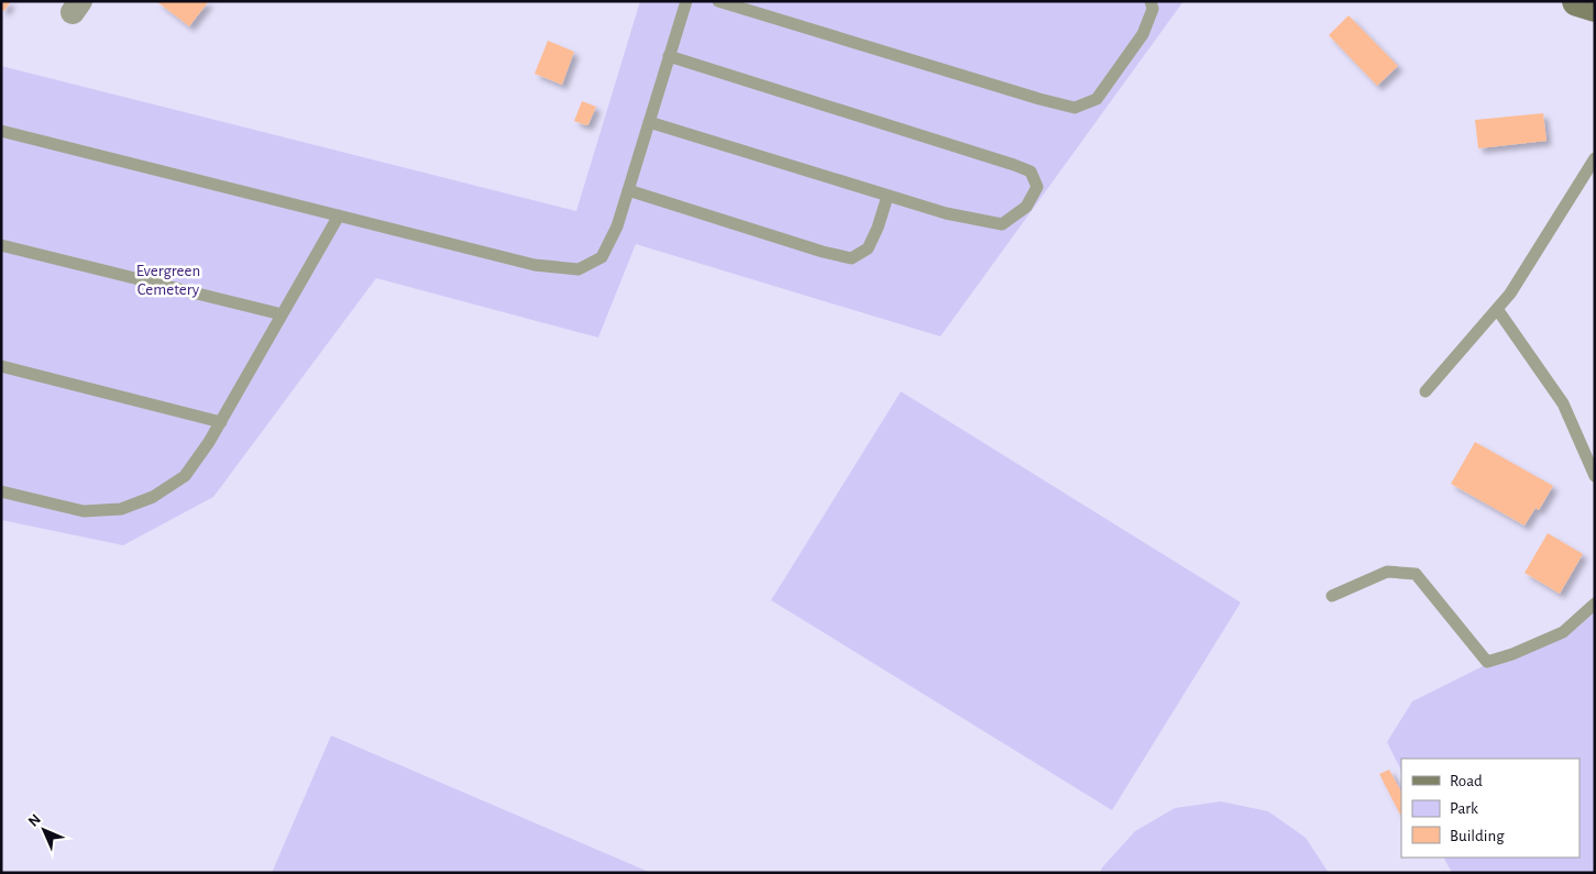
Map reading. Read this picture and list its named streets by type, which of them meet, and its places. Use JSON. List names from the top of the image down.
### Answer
{
  "parks": ["Evergreen Cemetery"],
  "legend": ["Road", "Park", "Building"],
  "north": "top left"
}
